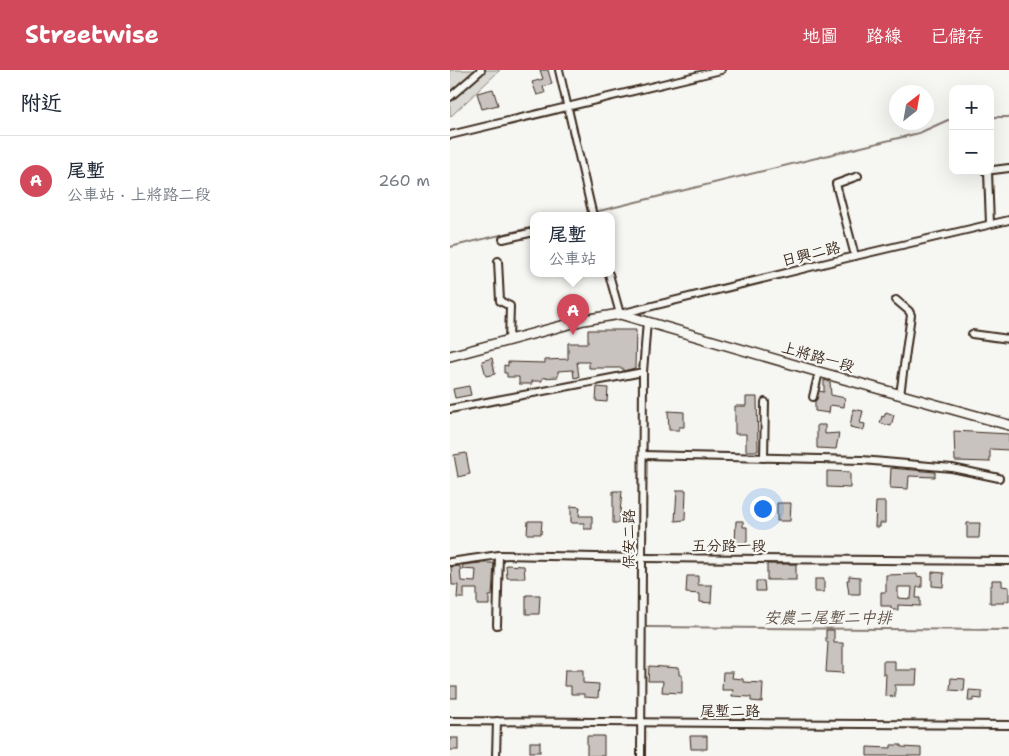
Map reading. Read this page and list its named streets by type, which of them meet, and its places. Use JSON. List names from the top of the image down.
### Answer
{
  "streets": {
    "main road": ["上將路一段"],
    "street": [
      "日興二路",
      "保安二路",
      "五分路一段",
      "尾塹二路"
    ]
  },
  "crossings": [
    ["日興二路", "上將路一段"],
    ["上將路一段", "保安二路"],
    ["保安二路", "五分路一段"],
    ["保安二路", "尾塹二路"]
  ],
  "water": ["安農二尾塹二中排"],
  "north": "top right",
  "page": {
    "header": "Streetwise",
    "nav": ["地圖", "路線", "已儲存"],
    "heading": "附近",
    "map_buttons": ["+", "−"],
    "list": [
      {
        "mark": "A",
        "name": "尾塹",
        "note": "公車站 · 上將路二段",
        "value": "260 m"
      }
    ],
    "popup": ["尾塹", "公車站"],
    "pins": "A"
  }
}
